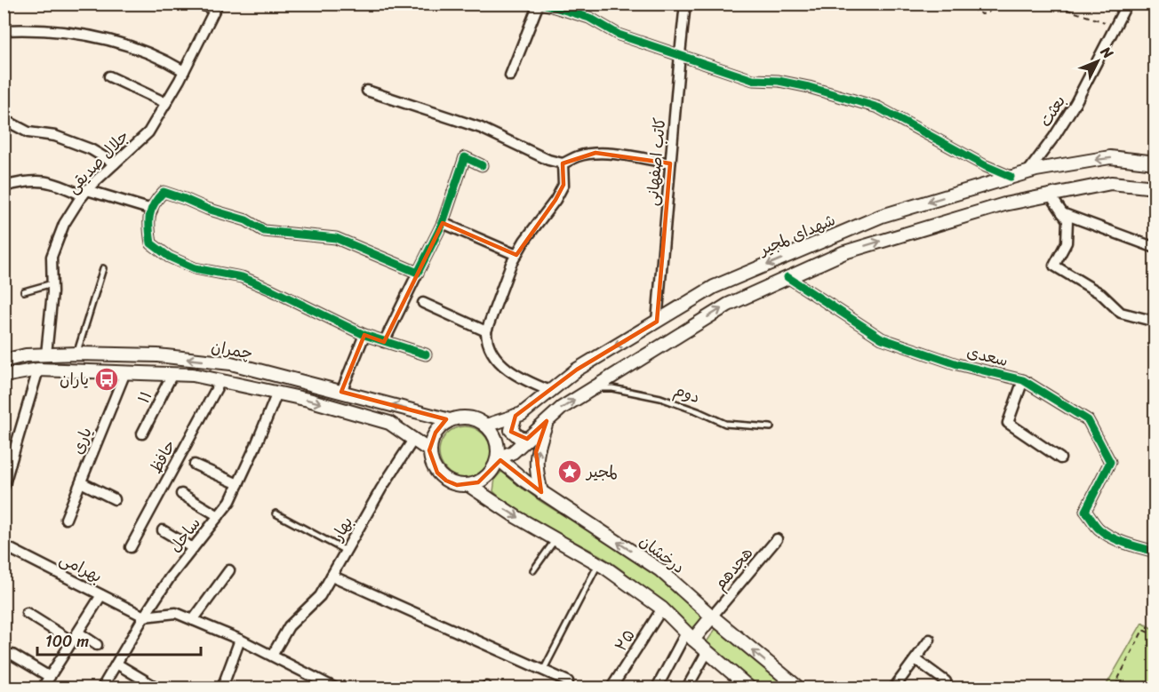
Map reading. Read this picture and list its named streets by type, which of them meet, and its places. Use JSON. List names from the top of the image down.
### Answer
{
  "streets": {
    "main road": ["شهدای لمجیر", "چمران", "درخشان"],
    "street": [
      "بعثت",
      "جلال صدیقی",
      "کاتب اصفهانی",
      "سعدی",
      "۱۱",
      "یاری",
      "حافظ",
      "بهار",
      "ساحل",
      "بهرامی",
      "هجدهم",
      "۲۵"
    ],
    "lane": ["دوم"]
  },
  "crossings": [
    ["بعثت", "شهدای لمجیر"],
    ["جلال صدیقی", "چمران"],
    ["کاتب اصفهانی", "شهدای لمجیر"],
    ["شهدای لمجیر", "چمران"],
    ["شهدای لمجیر", "درخشان"],
    ["چمران", "۱۱"],
    ["چمران", "یاری"],
    ["چمران", "حافظ"],
    ["چمران", "بهار"],
    ["چمران", "ساحل"],
    ["چمران", "درخشان"],
    ["ساحل", "بهرامی"],
    ["درخشان", "هجدهم"]
  ],
  "places": {
    "bus stop": ["یاران"],
    "place": ["لمجیر"]
  },
  "scale_bar": "100 m",
  "north": "top right"
}
